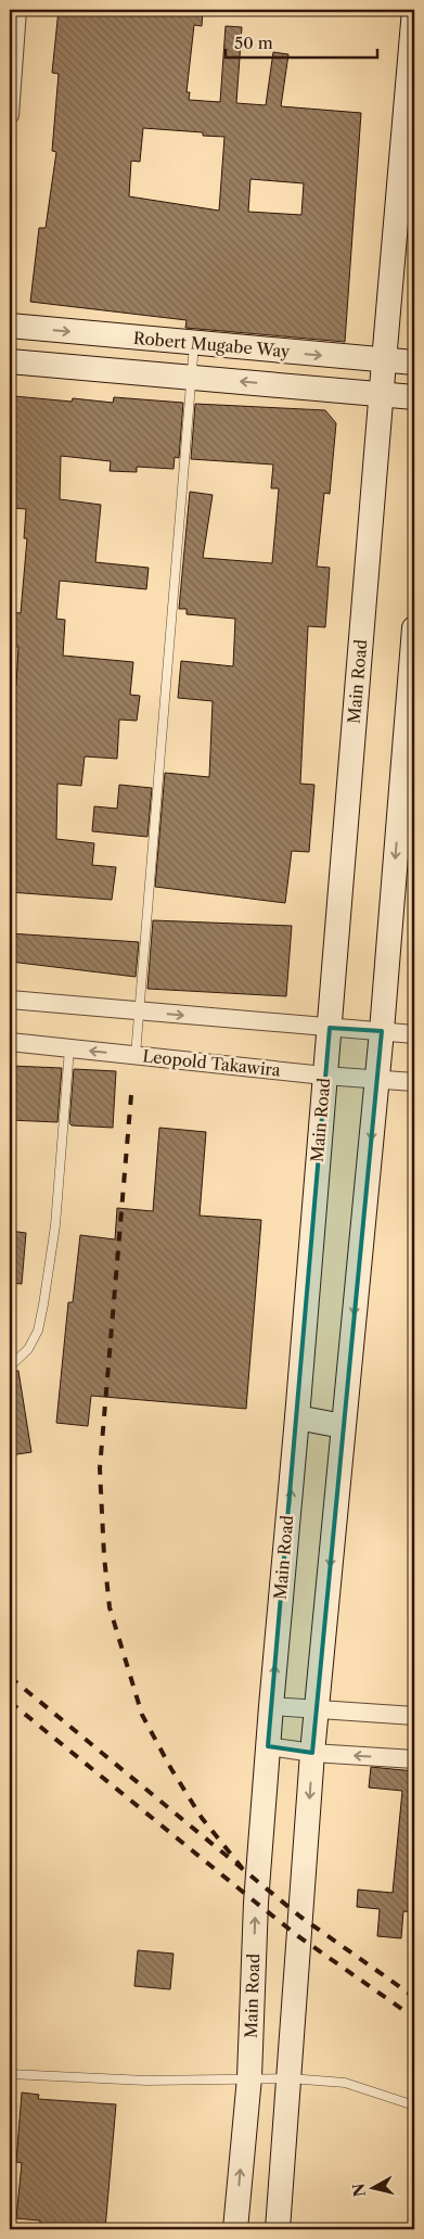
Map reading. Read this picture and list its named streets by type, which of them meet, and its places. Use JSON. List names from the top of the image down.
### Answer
{
  "streets": {
    "main road": ["Robert Mugabe Way", "Main Road"],
    "street": ["Leopold Takawira"]
  },
  "crossings": [
    ["Robert Mugabe Way", "Main Road"],
    ["Main Road", "Leopold Takawira"]
  ],
  "scale_bar": "50 m",
  "north": "left"
}
